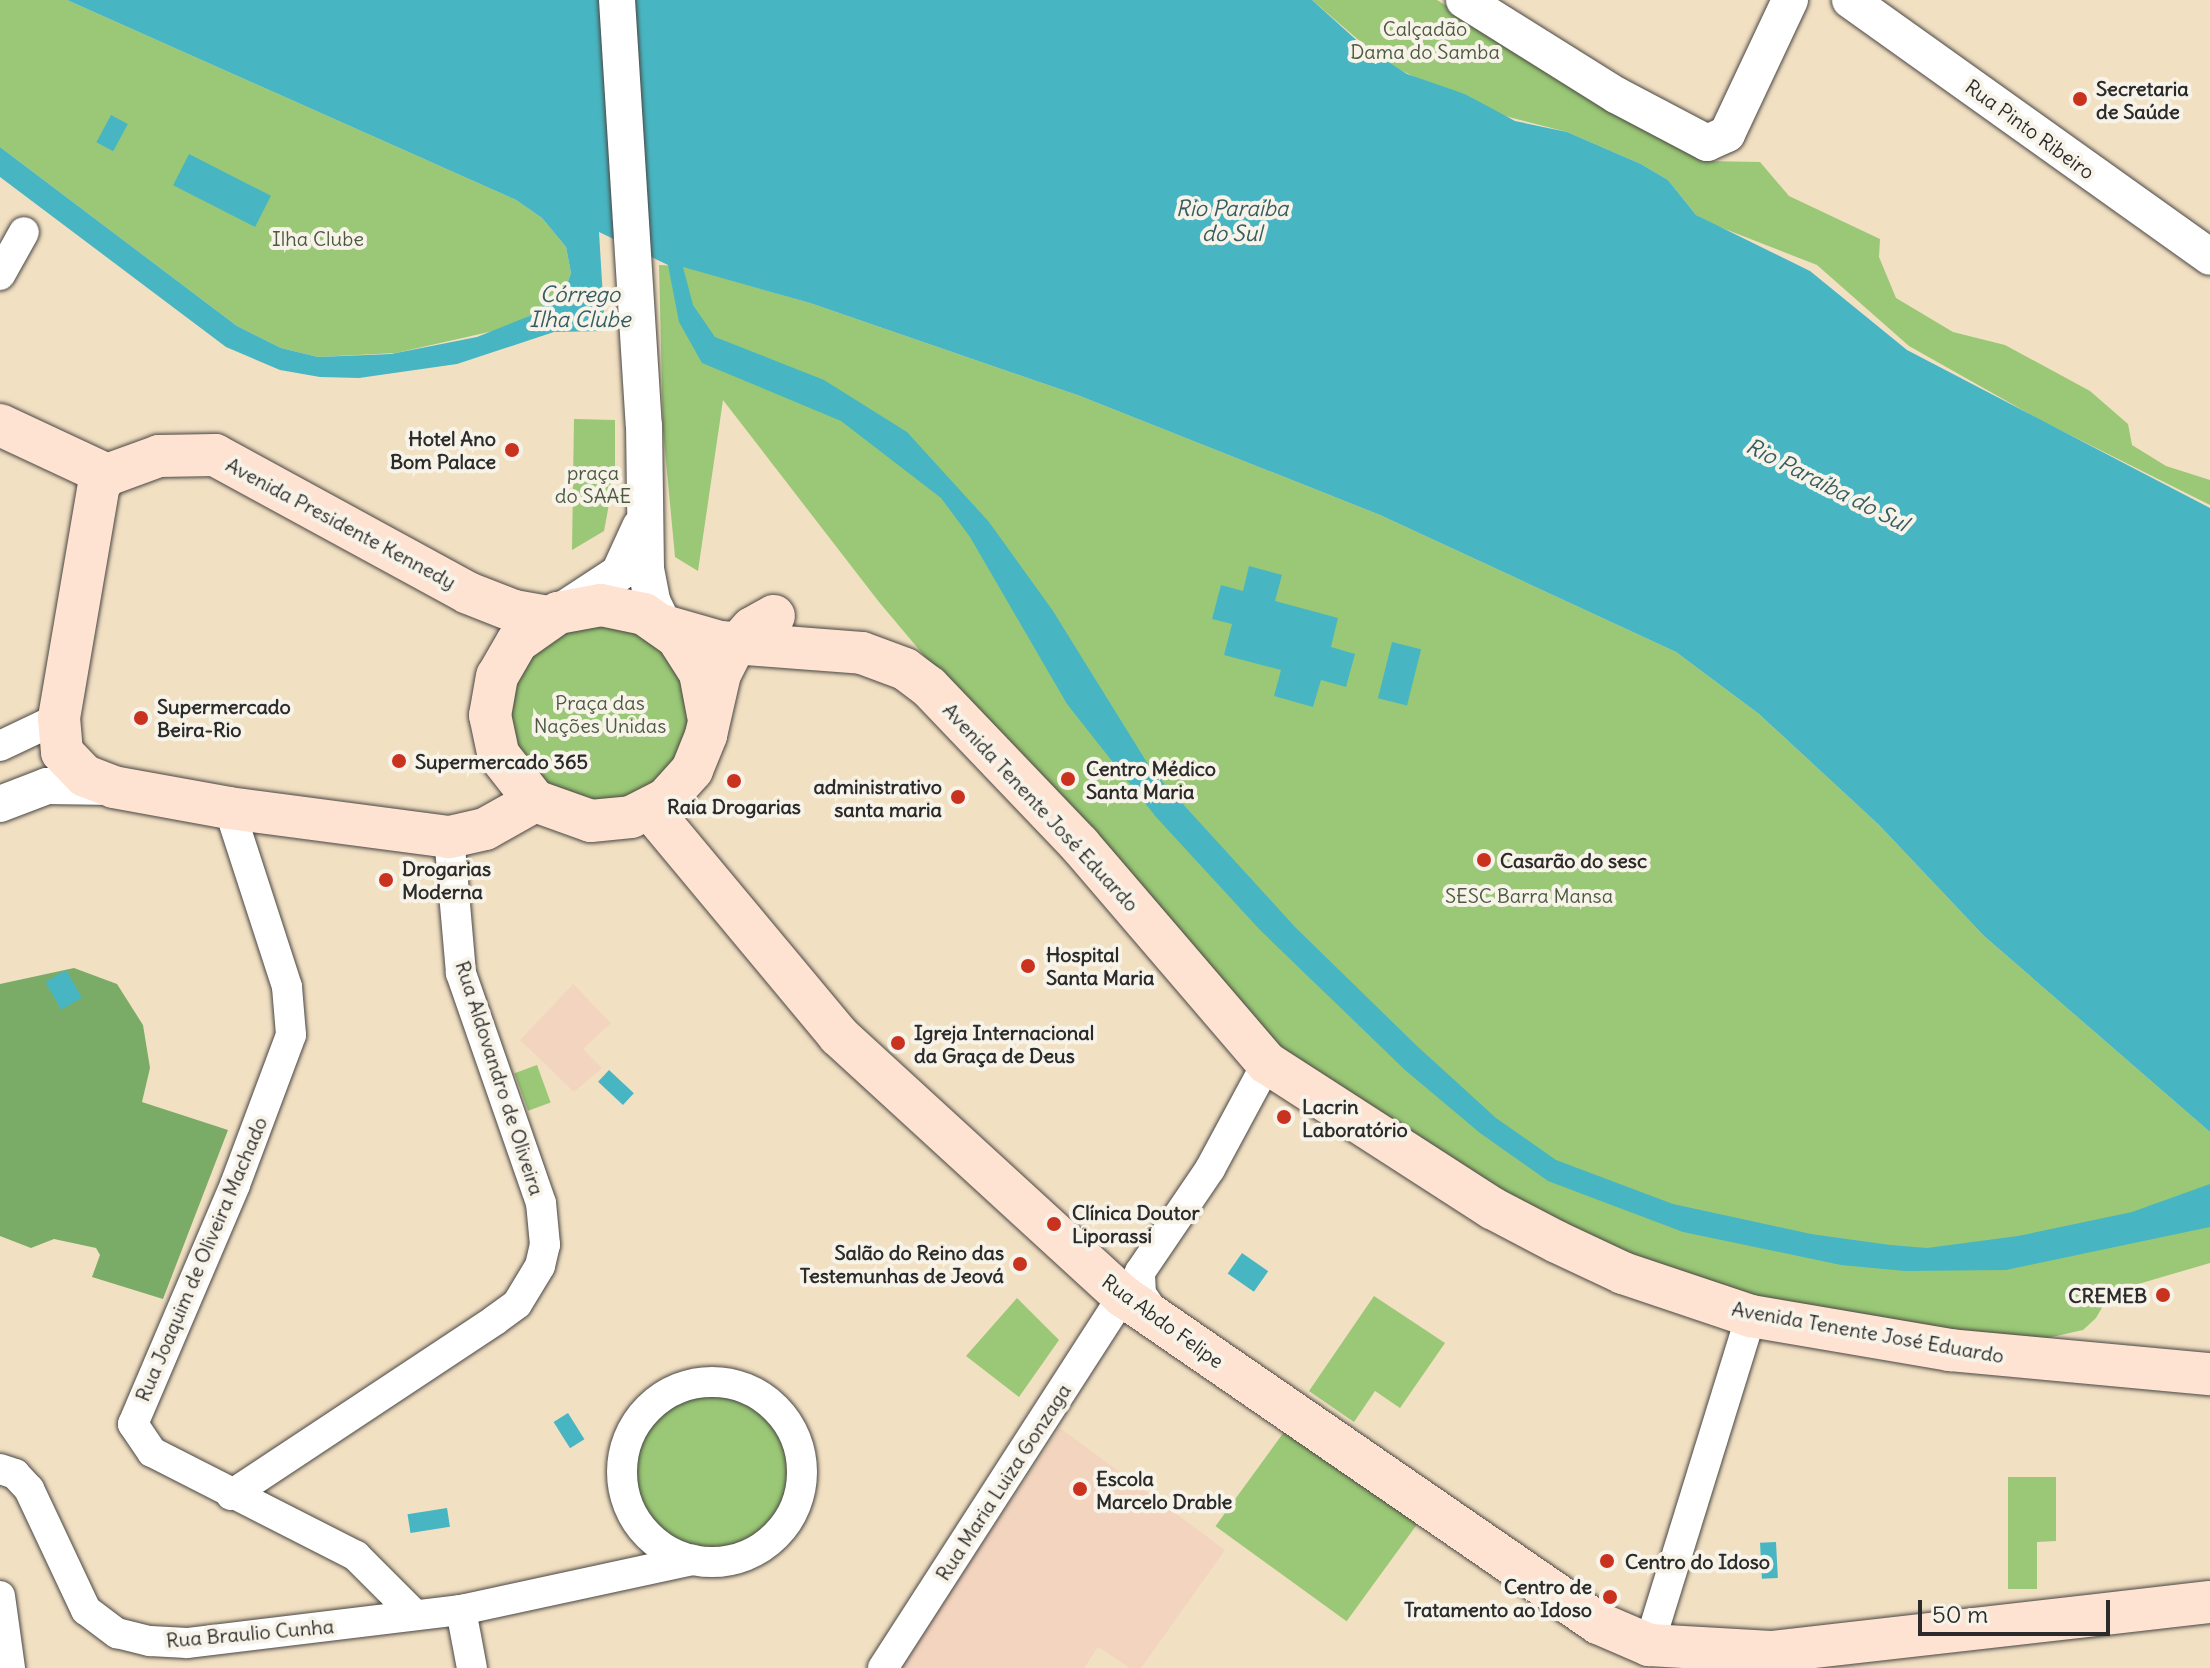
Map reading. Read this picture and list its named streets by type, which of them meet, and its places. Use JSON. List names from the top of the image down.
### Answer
{
  "streets": {
    "main road": ["Avenida Presidente Kennedy", "Avenida Tenente José Eduardo", "Rua Abdo Felipe"],
    "street": [
      "Rua Pinto Ribeiro",
      "Rua Aldovandro de Oliveira",
      "Rua Joaquim de Oliveira Machado",
      "Rua Maria Luiza Gonzaga",
      "Rua Braulio Cunha"
    ]
  },
  "crossings": [
    ["Avenida Presidente Kennedy", "Avenida Tenente José Eduardo"],
    ["Avenida Presidente Kennedy", "Rua Abdo Felipe"],
    ["Avenida Tenente José Eduardo", "Rua Abdo Felipe"],
    ["Rua Aldovandro de Oliveira", "Rua Joaquim de Oliveira Machado"],
    ["Rua Joaquim de Oliveira Machado", "Rua Braulio Cunha"],
    ["Rua Abdo Felipe", "Rua Maria Luiza Gonzaga"]
  ],
  "water": ["Rio Paraíba do Sul", "Córrego Ilha Clube"],
  "parks": [
    "Calçadão Dama do Samba",
    "Ilha Clube",
    "praça do SAAE",
    "Praça das Nações Unidas",
    "SESC Barra Mansa"
  ],
  "places": [
    "Secretaria de Saúde",
    "Hotel Ano Bom Palace",
    "Supermercado Beira-Rio",
    "Supermercado 365",
    "Centro Médico Santa Maria",
    "Raia Drogarias",
    "administrativo santa maria",
    "Casarão do sesc",
    "Drogarias Moderna",
    "Hospital Santa Maria",
    "Igreja Internacional da Graça de Deus",
    "Lacrin Laboratório",
    "Clínica Doutor Liporassi",
    "Salão do Reino das Testemunhas de Jeová",
    "CREMEB",
    "Escola Marcelo Drable",
    "Centro do Idoso",
    "Centro de Tratamento ao Idoso"
  ],
  "scale_bar": "50 m"
}
